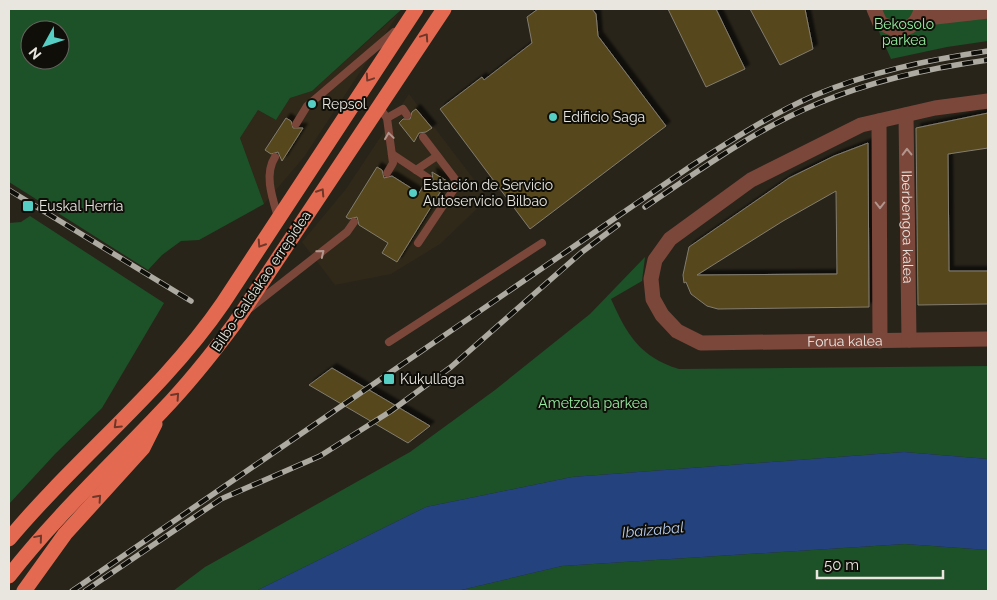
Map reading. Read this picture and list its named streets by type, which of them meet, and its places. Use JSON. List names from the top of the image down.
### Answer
{
  "streets": {
    "highway": ["Bilbo-Galdakao errepidea"],
    "street": ["Iberbengoa kalea", "Forua kalea"]
  },
  "crossings": [
    ["Iberbengoa kalea", "Forua kalea"]
  ],
  "water": ["Ibaizabal"],
  "parks": ["Bekosolo parkea", "Ametzola parkea"],
  "places": {
    "other": ["Repsol", "Edificio Saga", "Estación de Servicio Autoservicio Bilbao"],
    "transit": ["Euskal Herria", "Kukullaga"]
  },
  "scale_bar": "50 m",
  "north": "bottom left"
}
